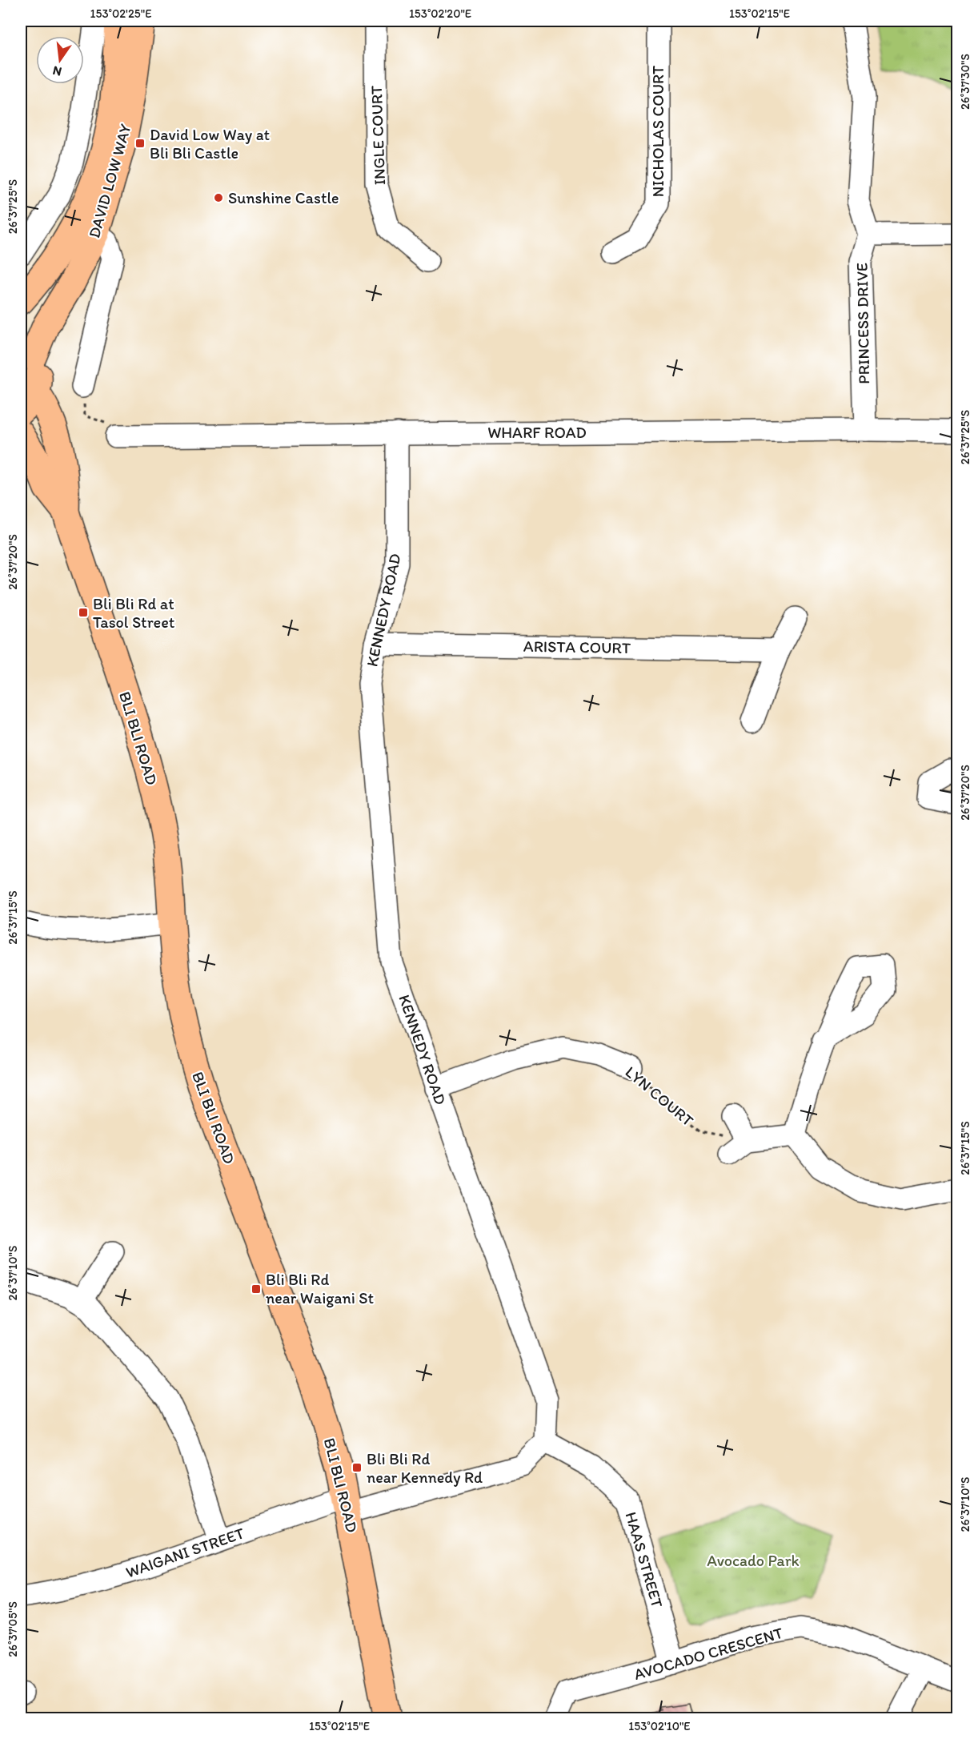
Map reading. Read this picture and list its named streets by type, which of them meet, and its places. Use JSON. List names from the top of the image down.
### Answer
{
  "streets": {
    "main road": ["DAVID LOW WAY", "BLI BLI ROAD"],
    "street": [
      "NICHOLAS COURT",
      "INGLE COURT",
      "PRINCESS DRIVE",
      "WHARF ROAD",
      "KENNEDY ROAD",
      "ARISTA COURT",
      "LYN COURT",
      "WAIGANI STREET",
      "HAAS STREET",
      "AVOCADO CRESCENT"
    ]
  },
  "crossings": [
    ["PRINCESS DRIVE", "WHARF ROAD"],
    ["WHARF ROAD", "KENNEDY ROAD"],
    ["KENNEDY ROAD", "ARISTA COURT"],
    ["KENNEDY ROAD", "LYN COURT"],
    ["KENNEDY ROAD", "HAAS STREET"],
    ["BLI BLI ROAD", "WAIGANI STREET"],
    ["HAAS STREET", "AVOCADO CRESCENT"]
  ],
  "parks": ["Avocado Park"],
  "places": {
    "transit": [
      "David Low Way at Bli Bli Castle",
      "Bli Bli Rd at Tasol Street",
      "Bli Bli Rd near Waigani St",
      "Bli Bli Rd near Kennedy Rd"
    ],
    "other": ["Sunshine Castle"]
  },
  "north": "bottom",
  "coordinates": [
    "153°02'25\"E",
    "153°02'20\"E",
    "153°02'15\"E",
    "26°37'30\"S",
    "26°37'25\"S",
    "26°37'20\"S",
    "26°37'15\"S",
    "26°37'10\"S",
    "26°37'05\"S",
    "153°02'10\"E"
  ]
}
